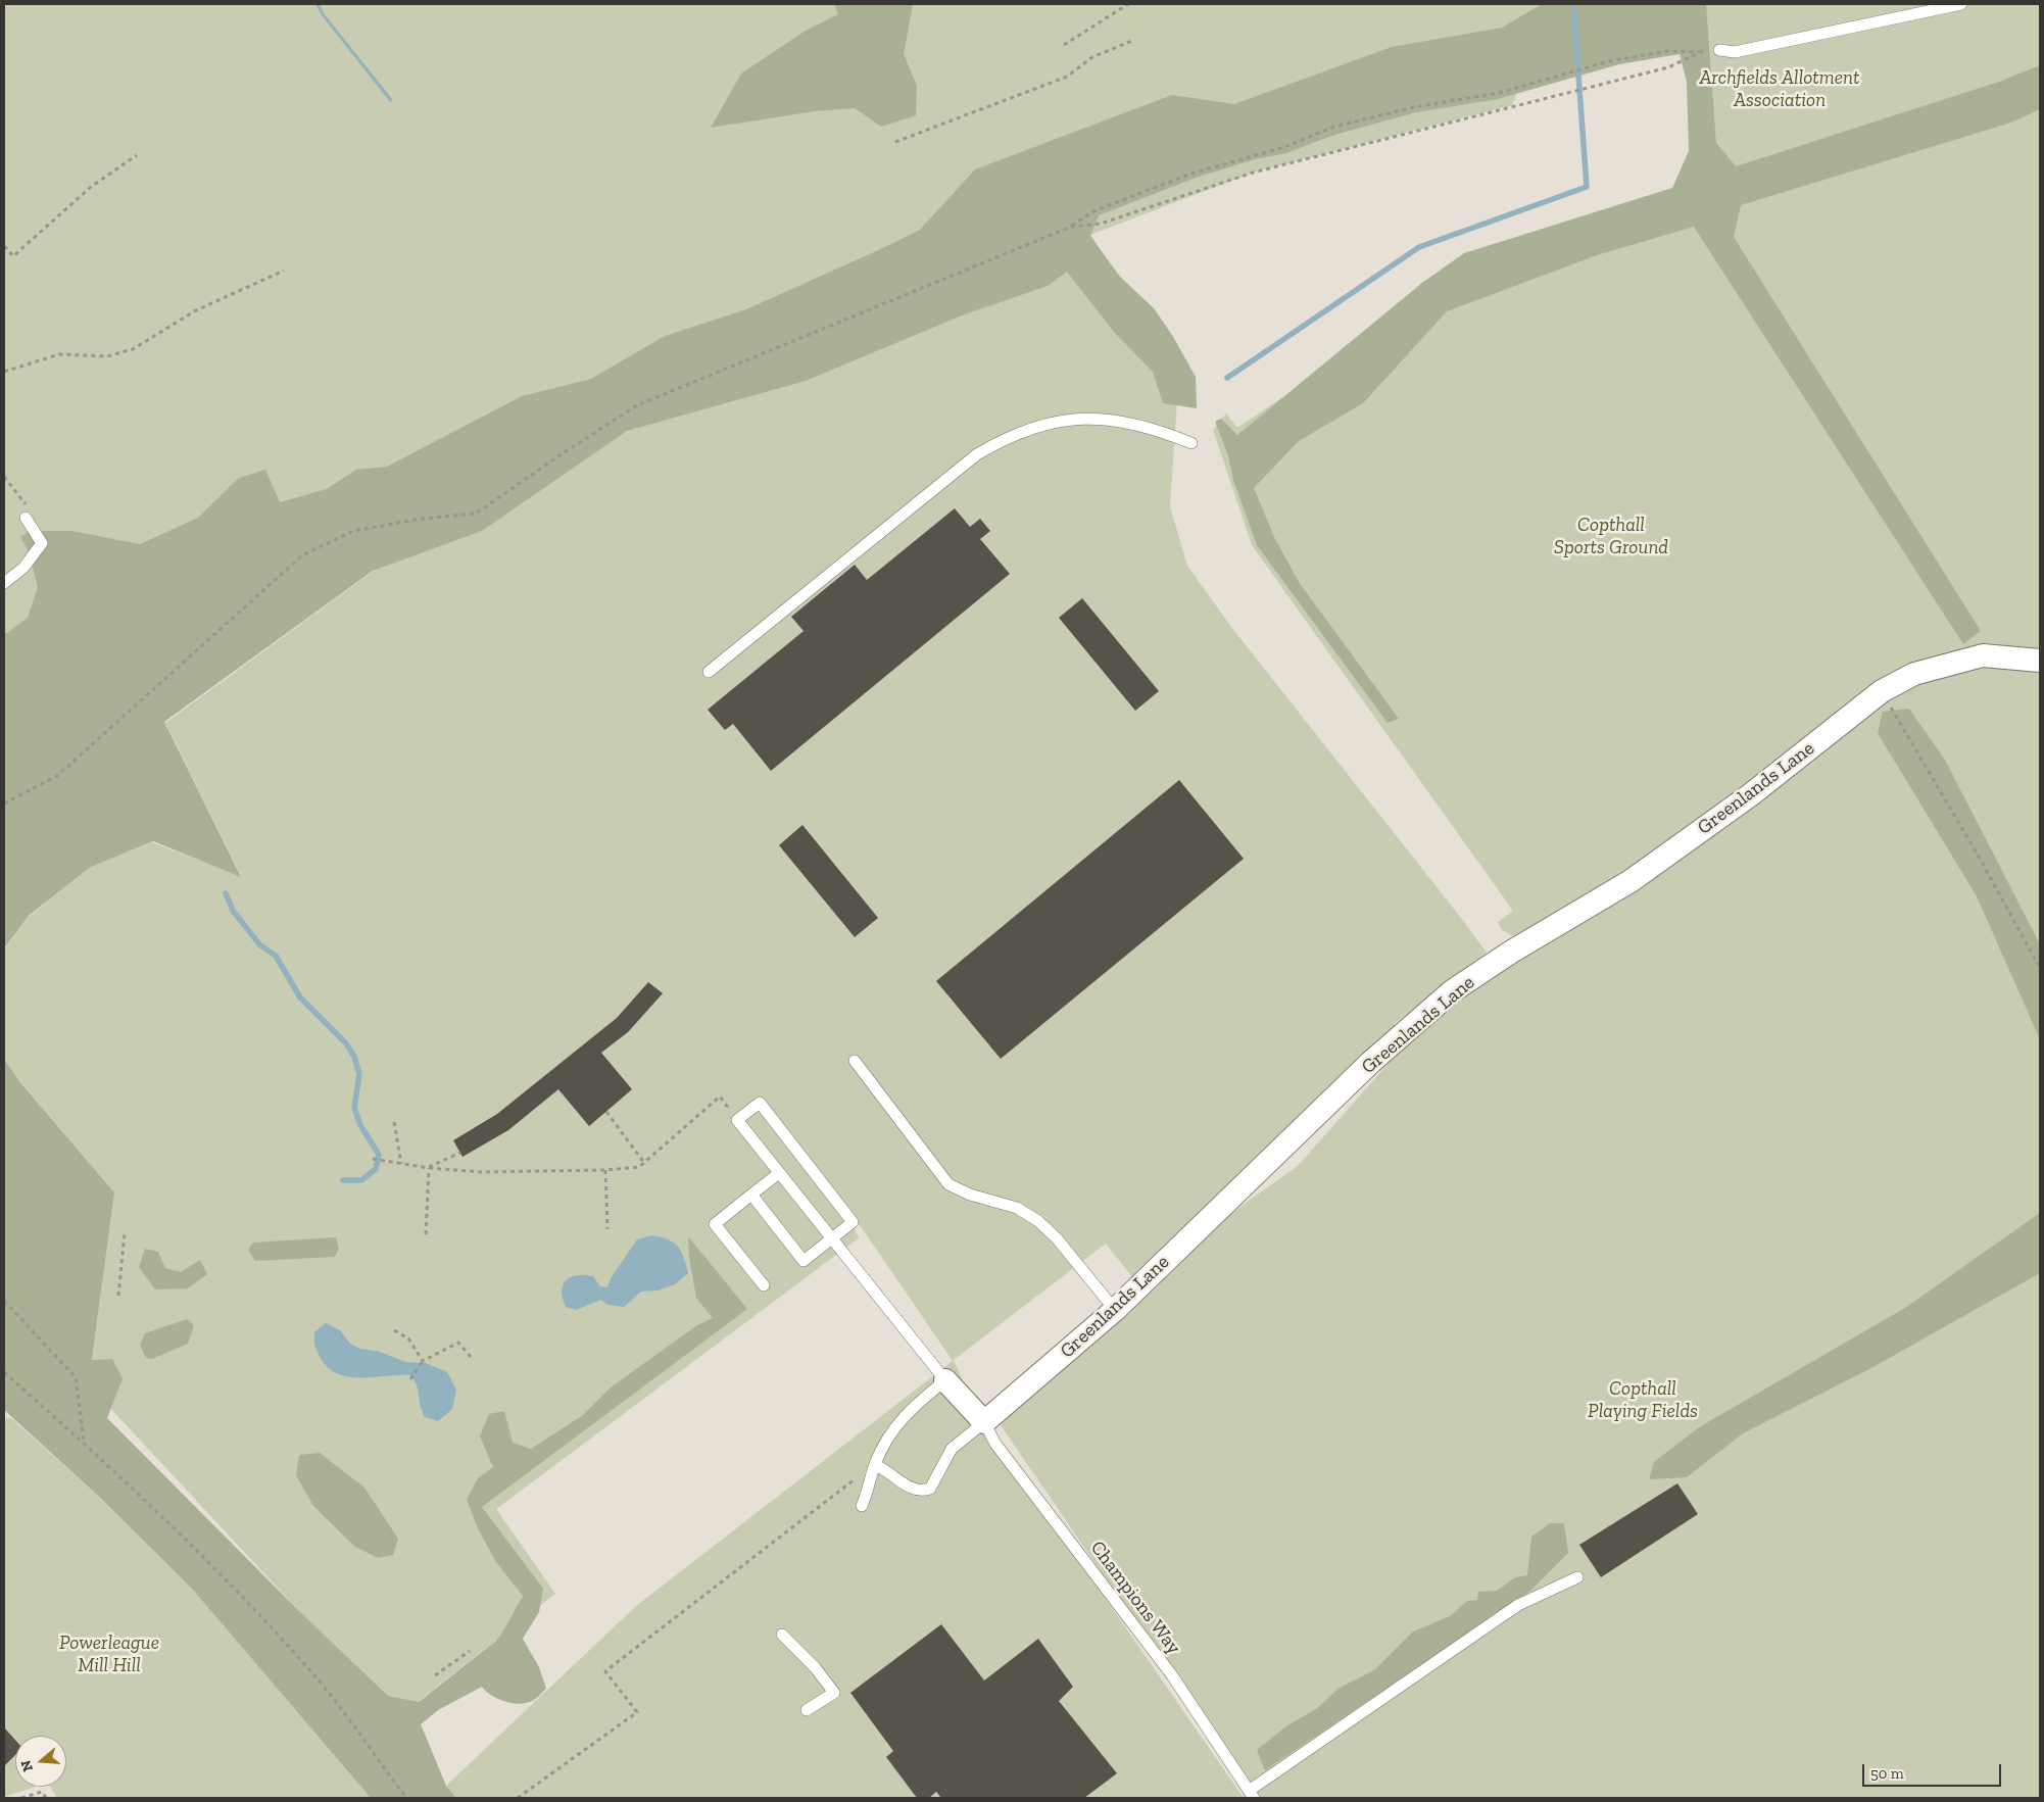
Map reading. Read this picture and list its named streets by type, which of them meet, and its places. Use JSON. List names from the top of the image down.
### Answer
{
  "streets": {
    "street": ["Greenlands Lane"],
    "lane": ["Champions Way"]
  },
  "crossings": [
    ["Greenlands Lane", "Champions Way"]
  ],
  "parks": [
    "Archfields Allotment Association",
    "Copthall Sports Ground",
    "Copthall Playing Fields",
    "Powerleague Mill Hill"
  ],
  "scale_bar": "50 m",
  "north": "left"
}
